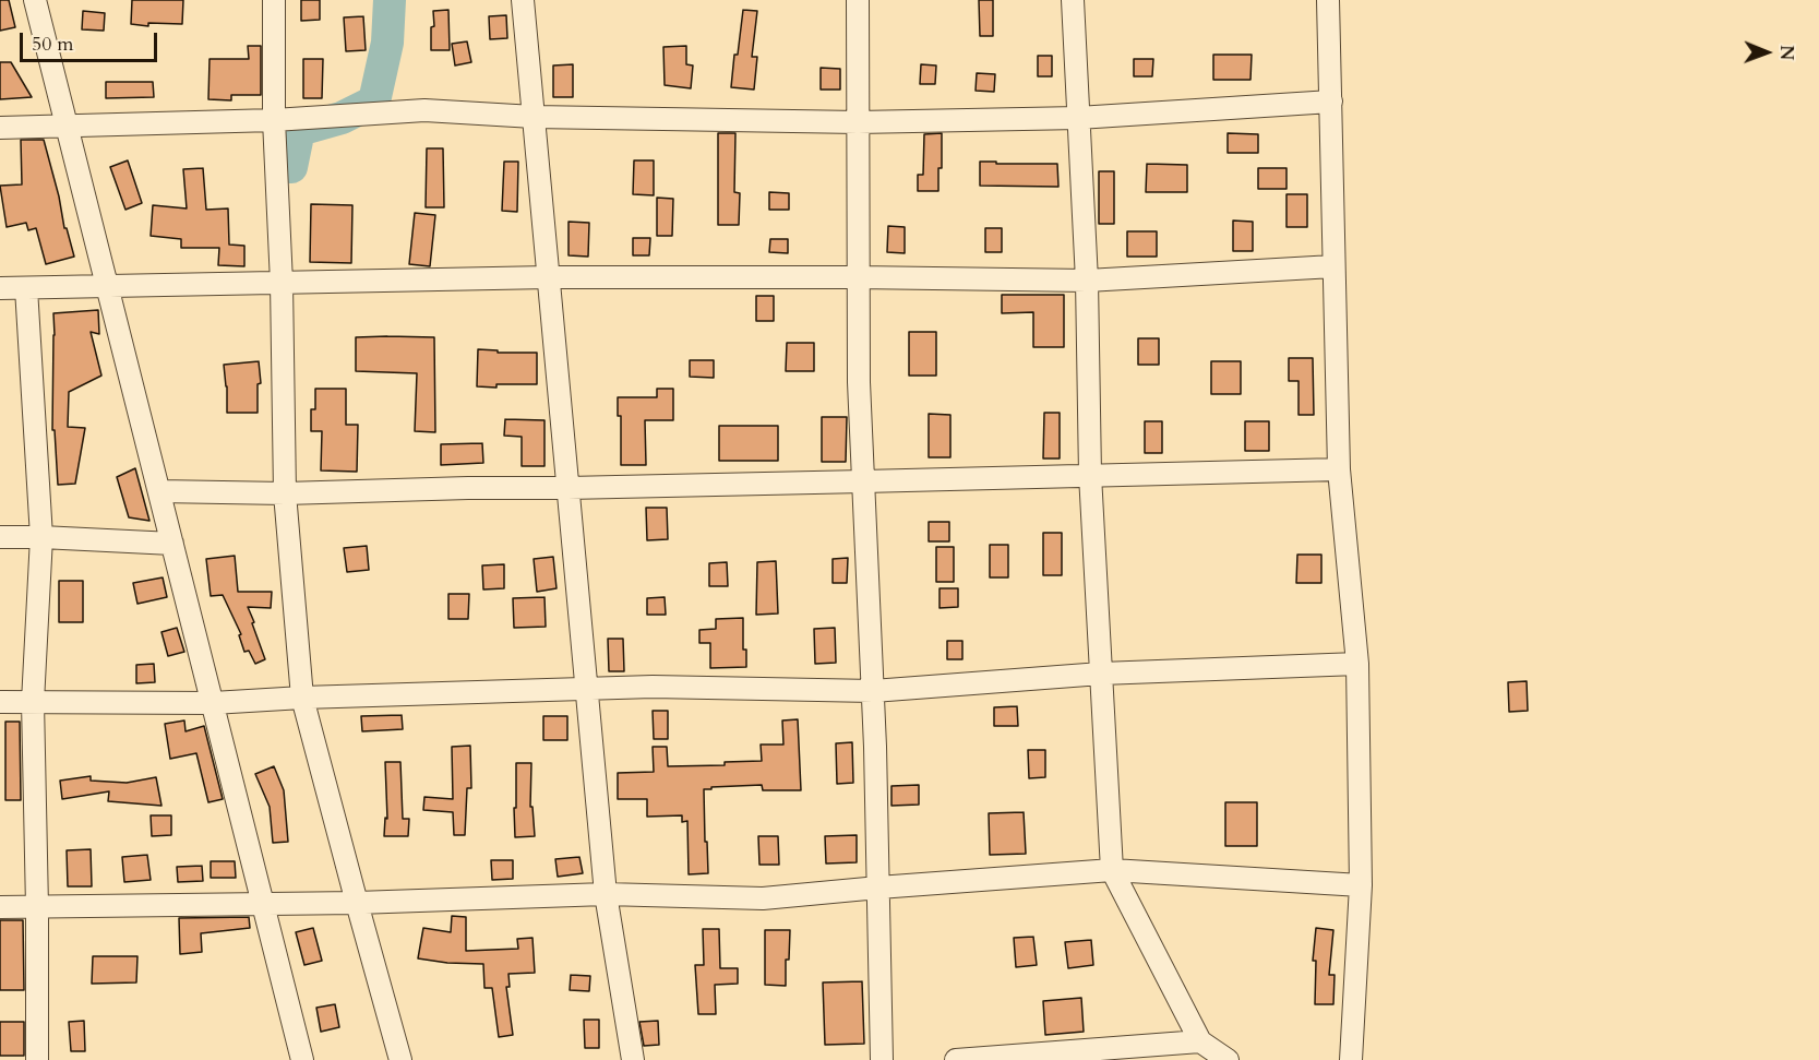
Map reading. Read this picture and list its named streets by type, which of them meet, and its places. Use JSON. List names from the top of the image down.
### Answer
{
  "scale_bar": "50 m",
  "north": "right"
}
